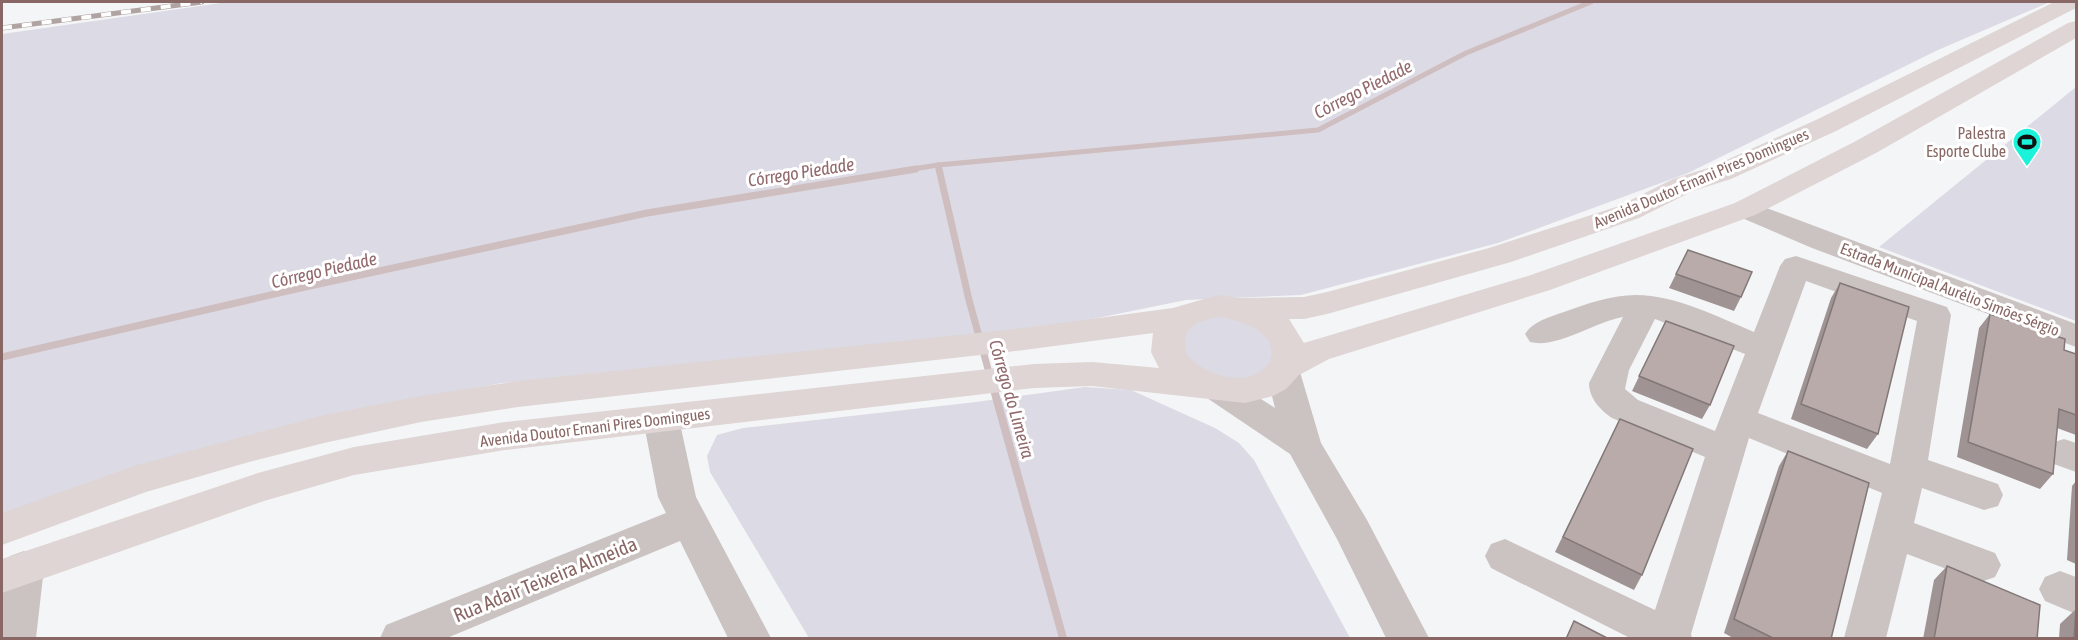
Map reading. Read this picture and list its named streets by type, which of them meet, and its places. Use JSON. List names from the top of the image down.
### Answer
{
  "streets": {
    "main road": ["Avenida Doutor Ernani Pires Domingues"],
    "street": ["Estrada Municipal Aurélio Simões Sérgio", "Rua Adair Teixeira Almeida"]
  },
  "water": ["Córrego Piedade", "Córrego do Limeira"],
  "places": {
    "sports": ["Palestra Esporte Clube"]
  }
}
